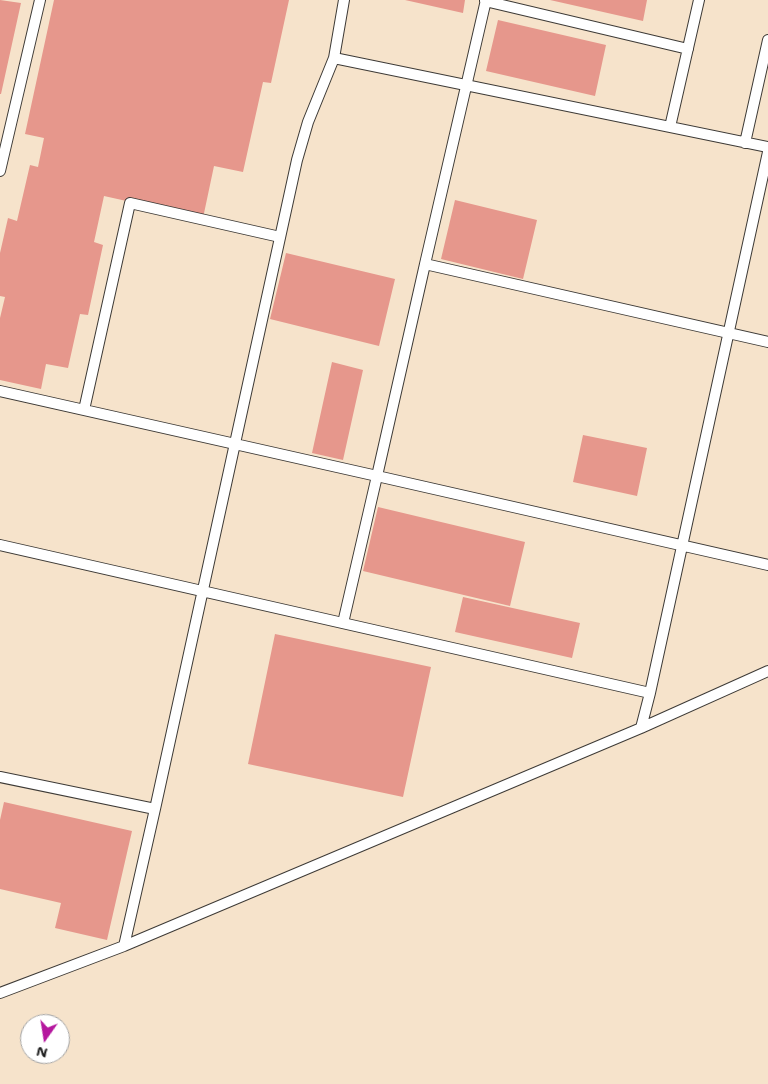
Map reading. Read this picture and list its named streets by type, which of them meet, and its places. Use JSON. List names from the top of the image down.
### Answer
{
  "north": "bottom"
}
